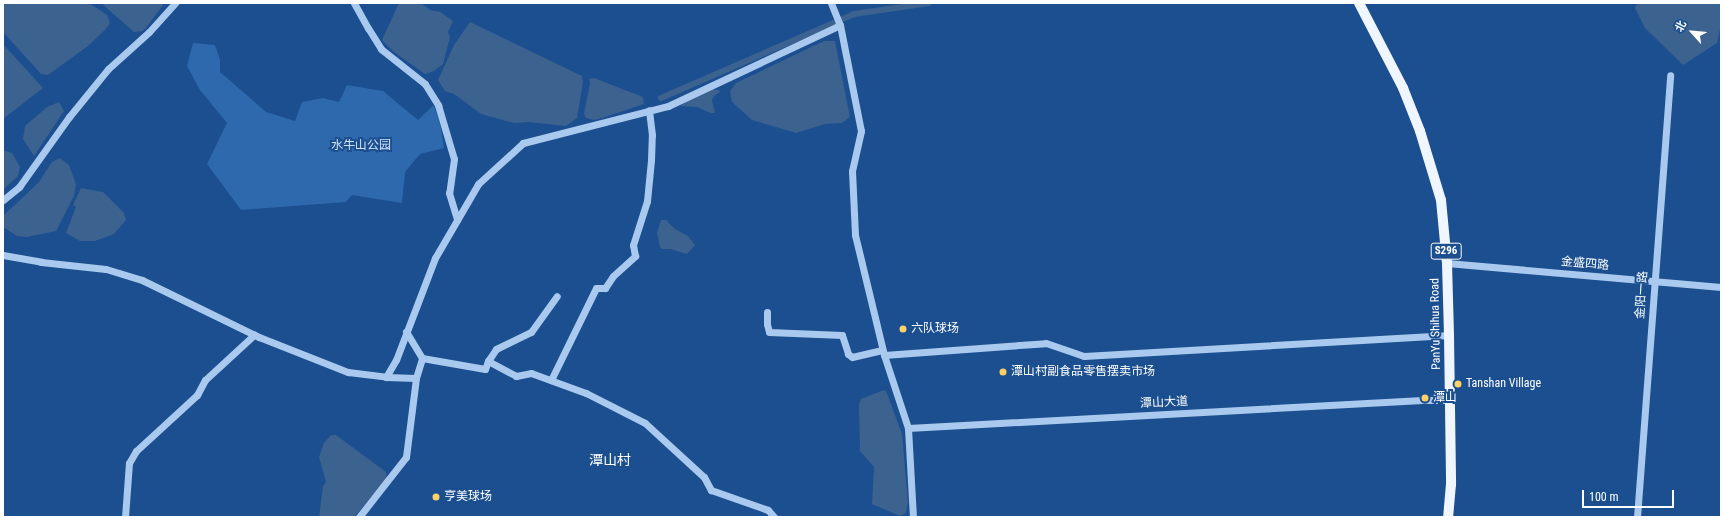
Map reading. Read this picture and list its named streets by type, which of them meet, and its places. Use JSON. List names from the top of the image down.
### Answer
{
  "streets": {
    "main road": ["S296", "PanYu Shihua Road"],
    "street": ["金盛四路", "金阳一路", "潭山大道"]
  },
  "crossings": [
    ["金盛四路", "金阳一路"],
    ["金盛四路", "PanYu Shihua Road"],
    ["PanYu Shihua Road", "潭山大道"]
  ],
  "districts": ["潭山村"],
  "parks": ["水牛山公园"],
  "places": [
    "六队球场",
    "潭山村副食品零售摆卖市场",
    "Tanshan Village",
    "潭山",
    "亨美球场"
  ],
  "scale_bar": "100 m",
  "north": "top left"
}
